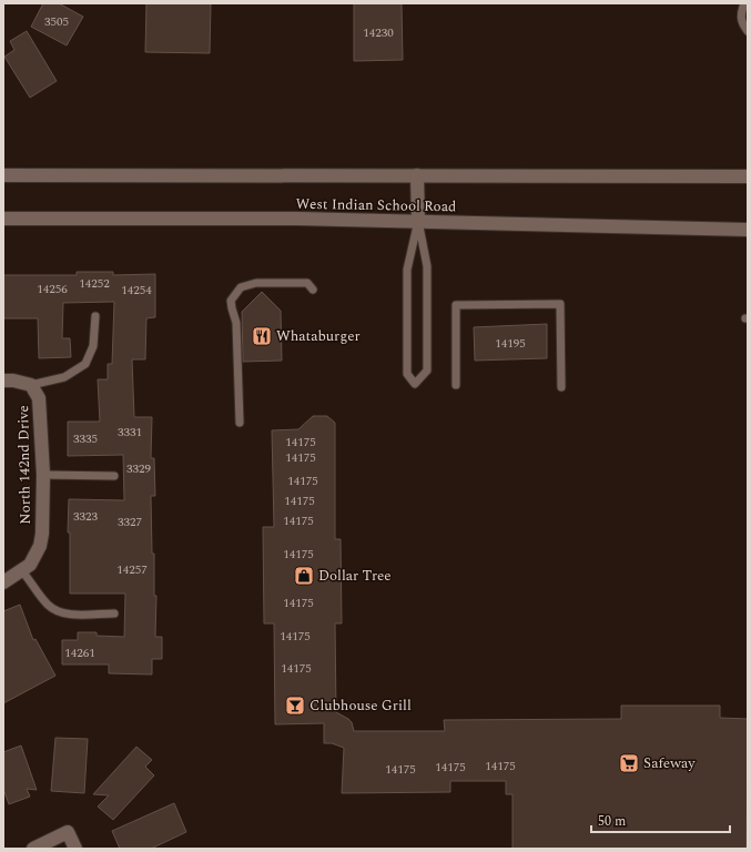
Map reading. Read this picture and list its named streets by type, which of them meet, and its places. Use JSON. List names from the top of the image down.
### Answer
{
  "streets": {
    "main road": ["West Indian School Road", "North 142nd Drive"]
  },
  "places": {
    "restaurant": ["Whataburger"],
    "shop": ["Dollar Tree"],
    "bar": ["Clubhouse Grill"],
    "supermarket": ["Safeway"]
  },
  "house_numbers": [
    "3505",
    "14230",
    "14252",
    "14256",
    "14254",
    "14195",
    "3331",
    "3335",
    "14175",
    "14175",
    "3329",
    "14175",
    "14175",
    "3323",
    "14175",
    "3327",
    "14175",
    "14257",
    "14175",
    "14175",
    "14261",
    "14175",
    "14175",
    "14175",
    "14175"
  ],
  "scale_bar": "50 m"
}
